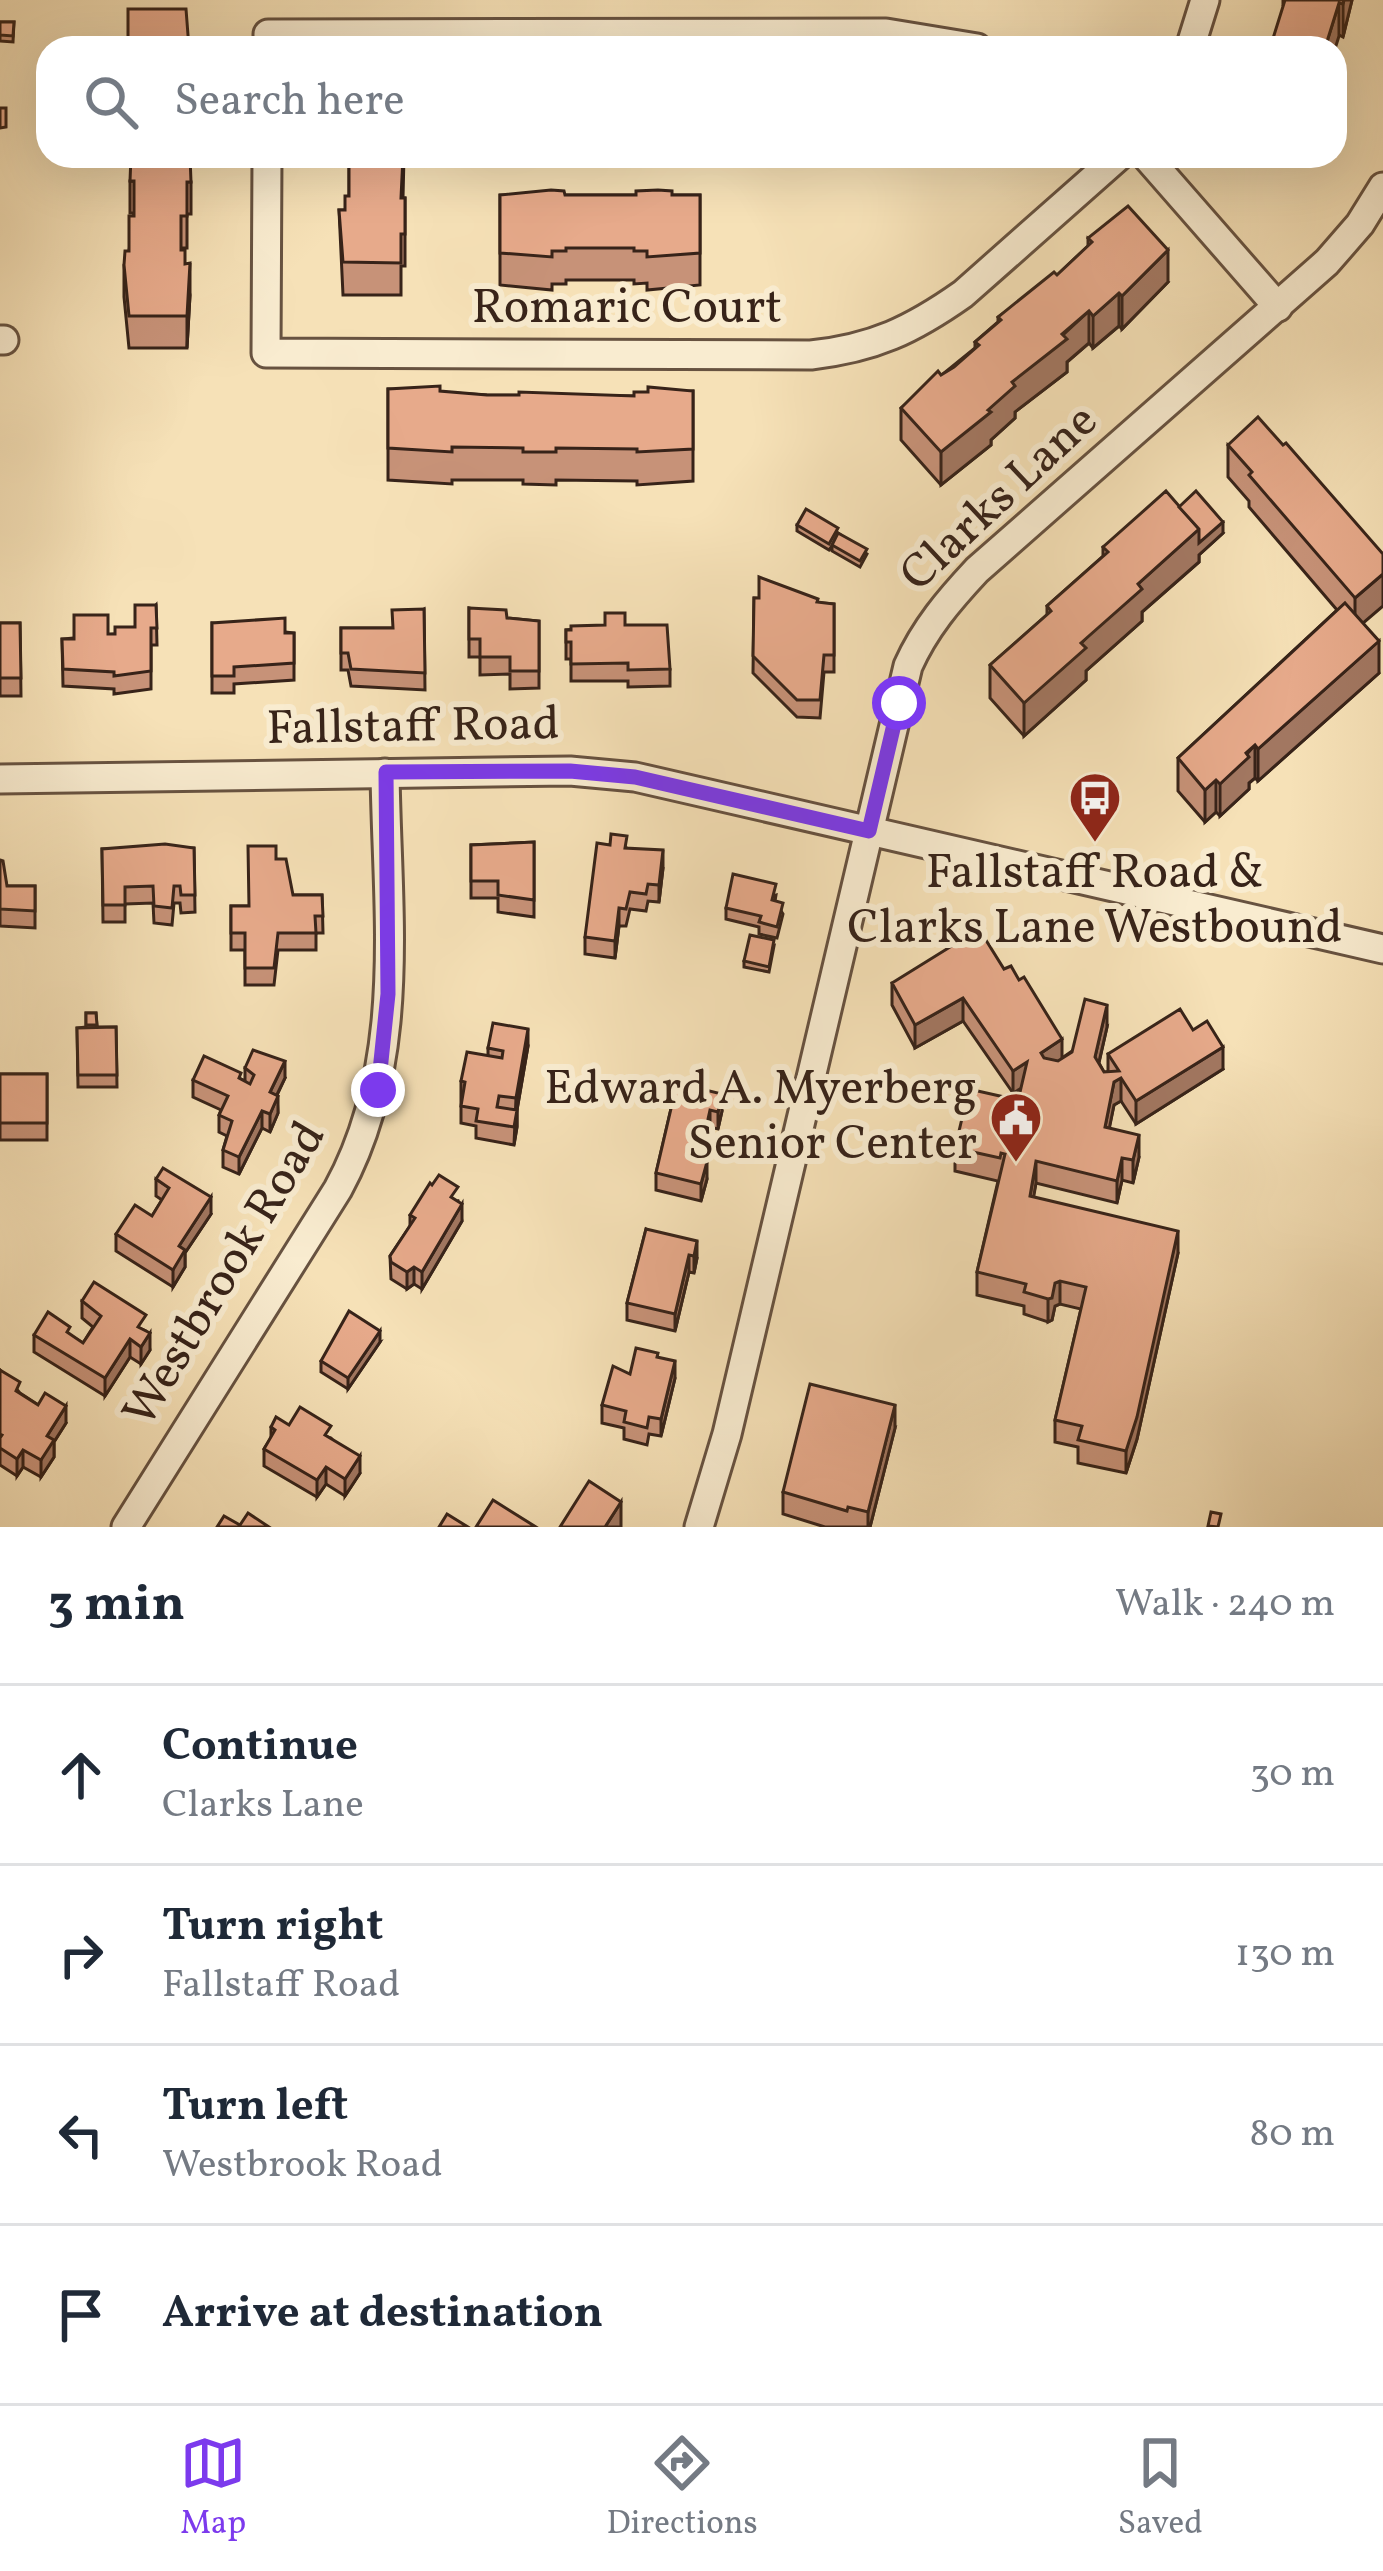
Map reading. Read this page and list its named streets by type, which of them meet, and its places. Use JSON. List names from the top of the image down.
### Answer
{
  "streets": {
    "street": [
      "Romaric Court",
      "Clarks Lane",
      "Fallstaff Road",
      "Westbrook Road"
    ]
  },
  "crossings": [
    ["Clarks Lane", "Fallstaff Road"],
    ["Fallstaff Road", "Westbrook Road"]
  ],
  "places": {
    "bus stop": ["Fallstaff Road & Clarks Lane Westbound"],
    "public building": ["Edward A. Myerberg Senior Center"]
  },
  "page": {
    "search": "Search here",
    "heading": ["3 min", "Walk · 240 m"],
    "list": [
      ["Continue", "Clarks Lane", "30 m"],
      ["Turn right", "Fallstaff Road", "130 m"],
      ["Turn left", "Westbrook Road", "80 m"],
      "Arrive at destination"
    ],
    "nav": ["Map", "Directions", "Saved"]
  }
}
